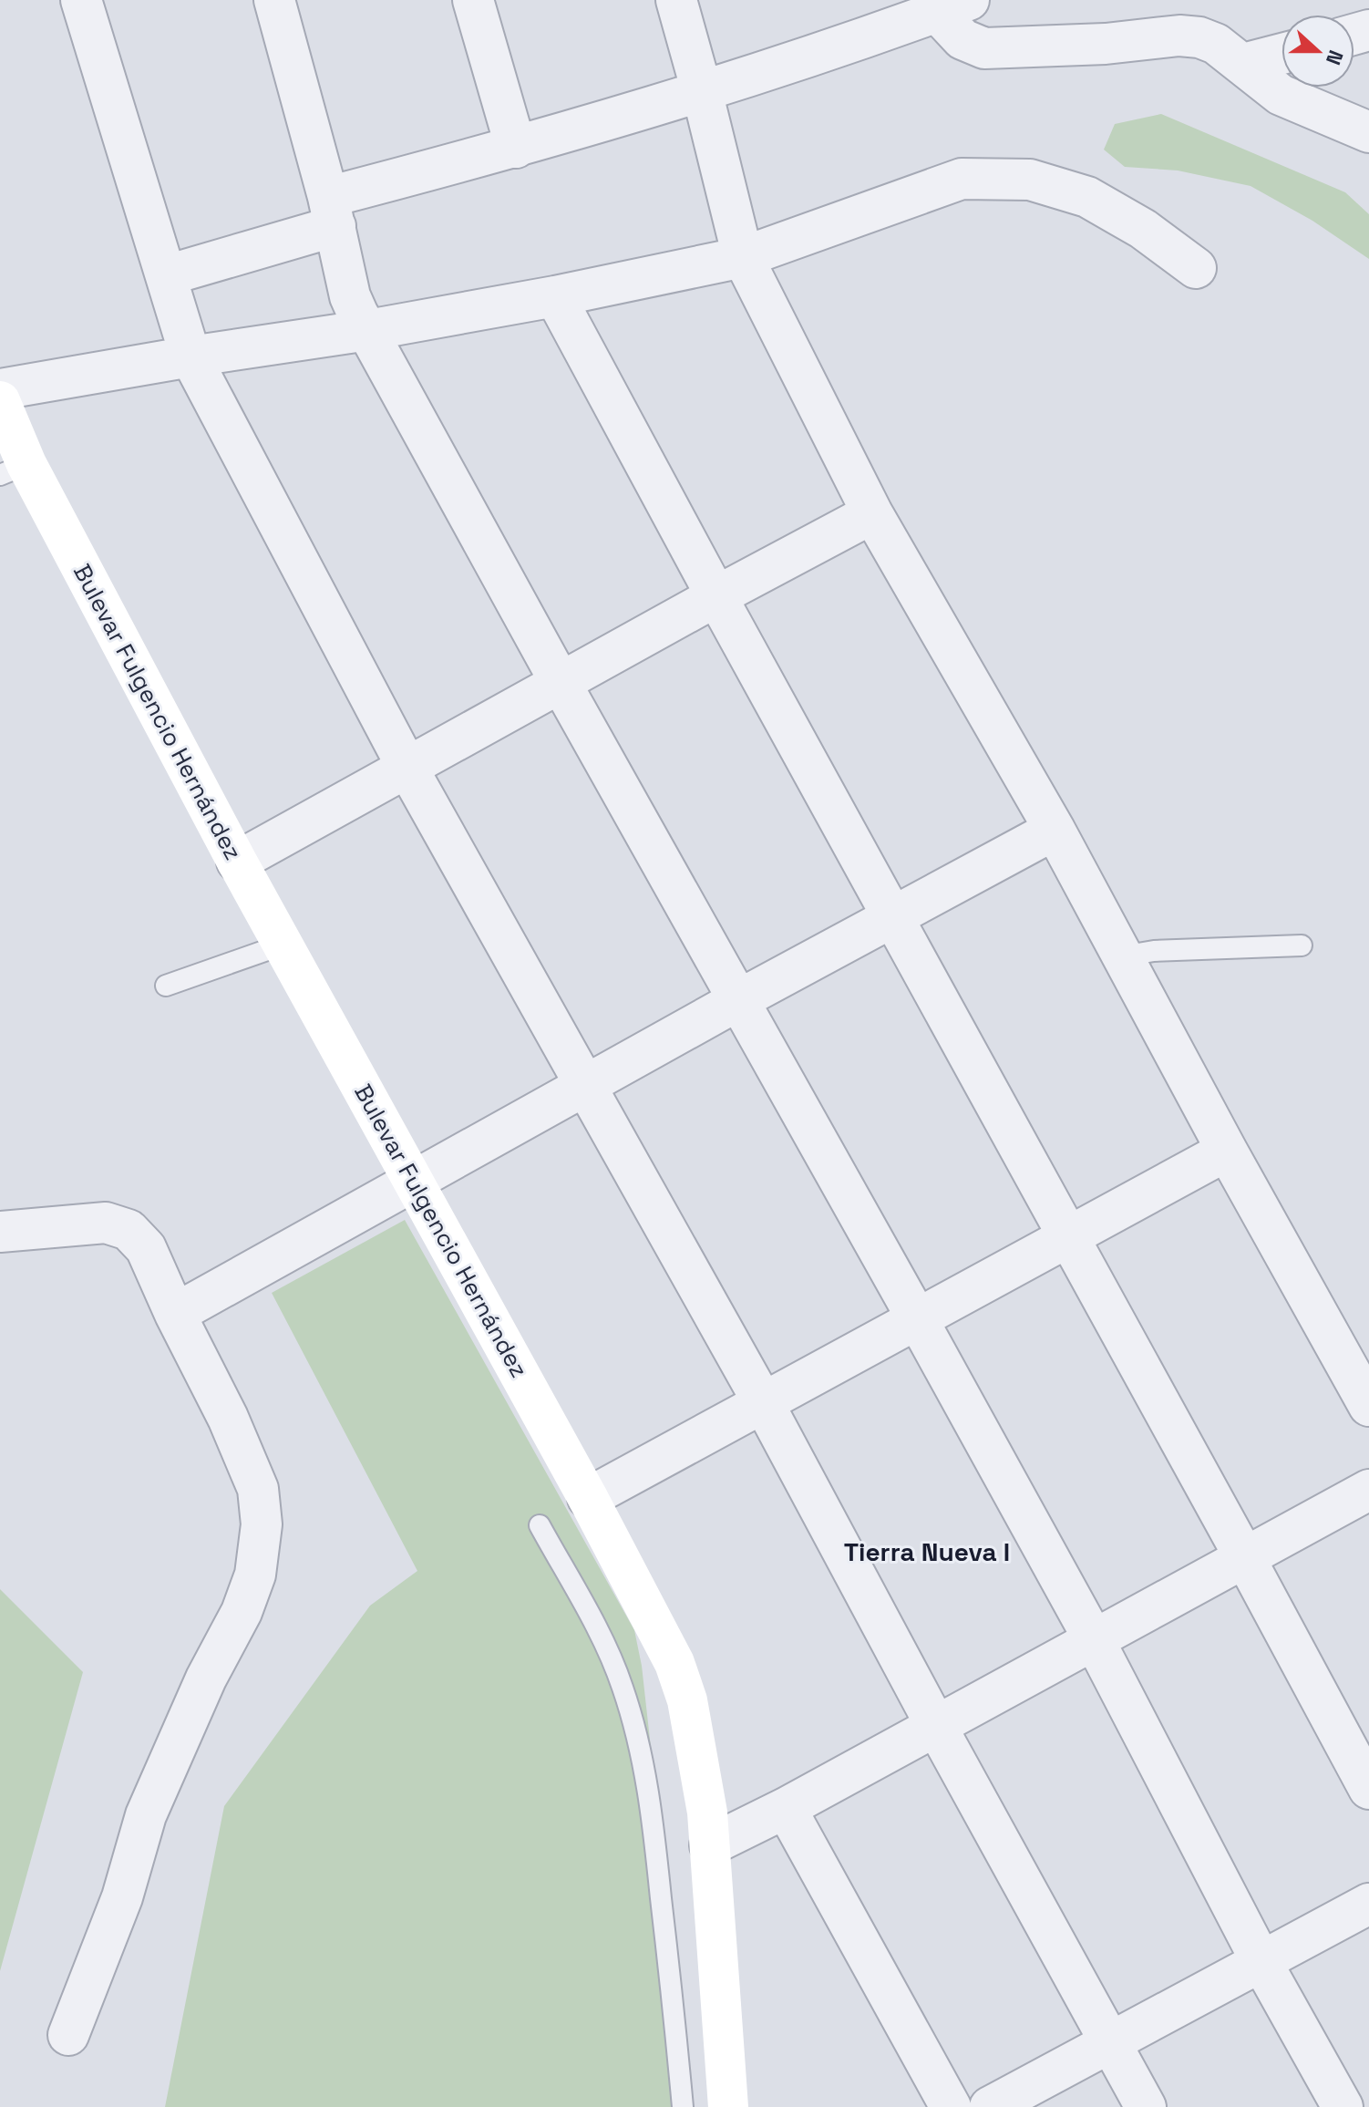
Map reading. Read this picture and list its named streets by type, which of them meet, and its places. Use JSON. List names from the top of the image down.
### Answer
{
  "streets": {
    "street": ["Bulevar Fulgencio Hernández"]
  },
  "districts": ["Tierra Nueva I"],
  "north": "right"
}
